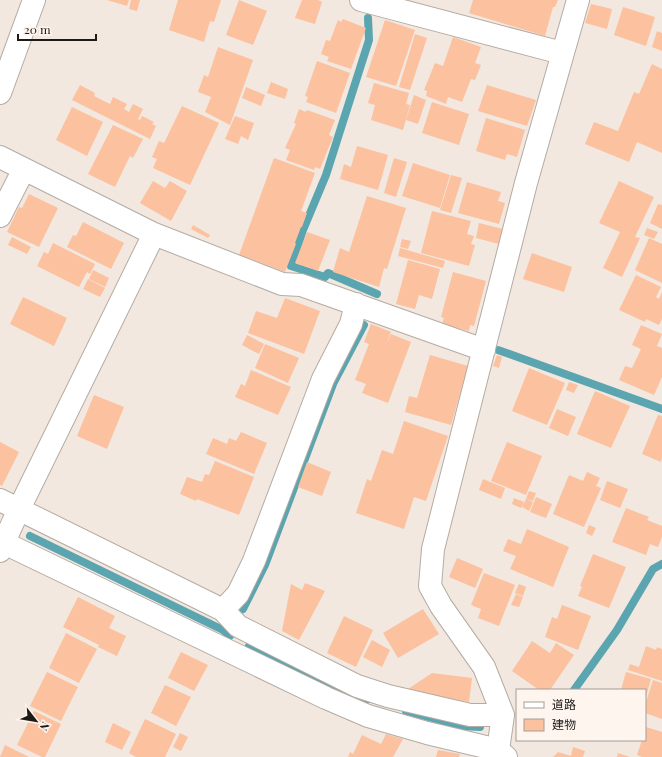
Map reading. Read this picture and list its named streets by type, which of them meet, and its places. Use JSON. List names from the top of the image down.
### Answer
{
  "legend": ["道路", "建物"],
  "scale_bar": "20 m",
  "north": "bottom right"
}
